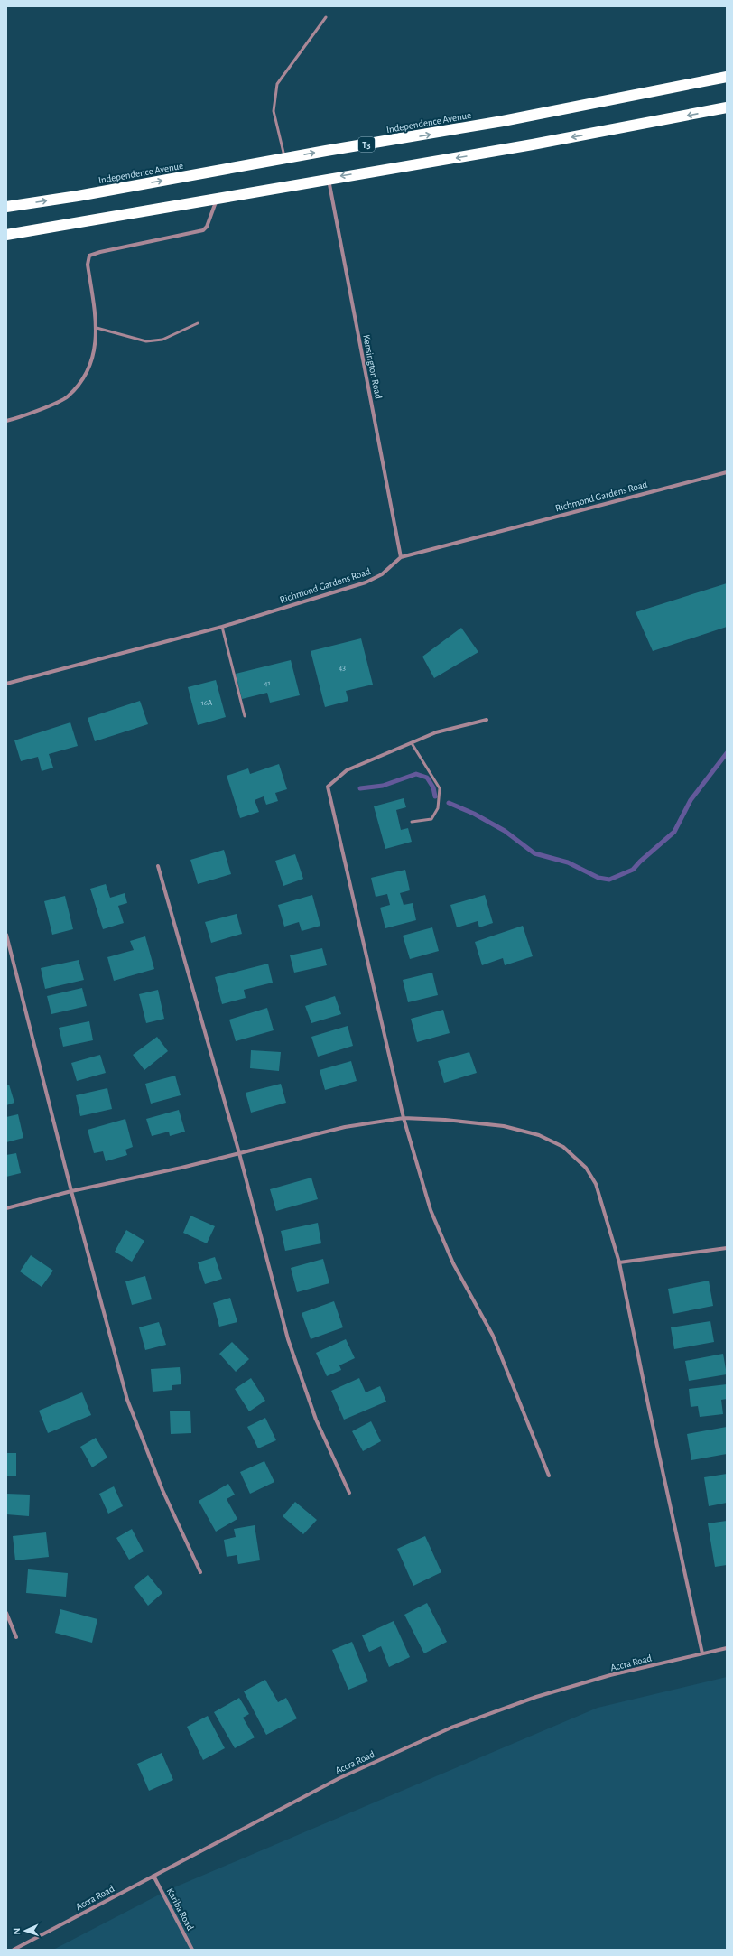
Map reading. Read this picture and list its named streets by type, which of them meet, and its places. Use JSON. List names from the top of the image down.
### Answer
{
  "streets": {
    "highway": ["Independence Avenue", "T3"],
    "street": [
      "Kensington Road",
      "Richmond Gardens Road",
      "Accra Road",
      "Kariba Road"
    ]
  },
  "crossings": [
    ["Kensington Road", "Richmond Gardens Road"],
    ["Accra Road", "Kariba Road"]
  ],
  "house_numbers": ["43", "41", "16A"],
  "north": "left"
}
